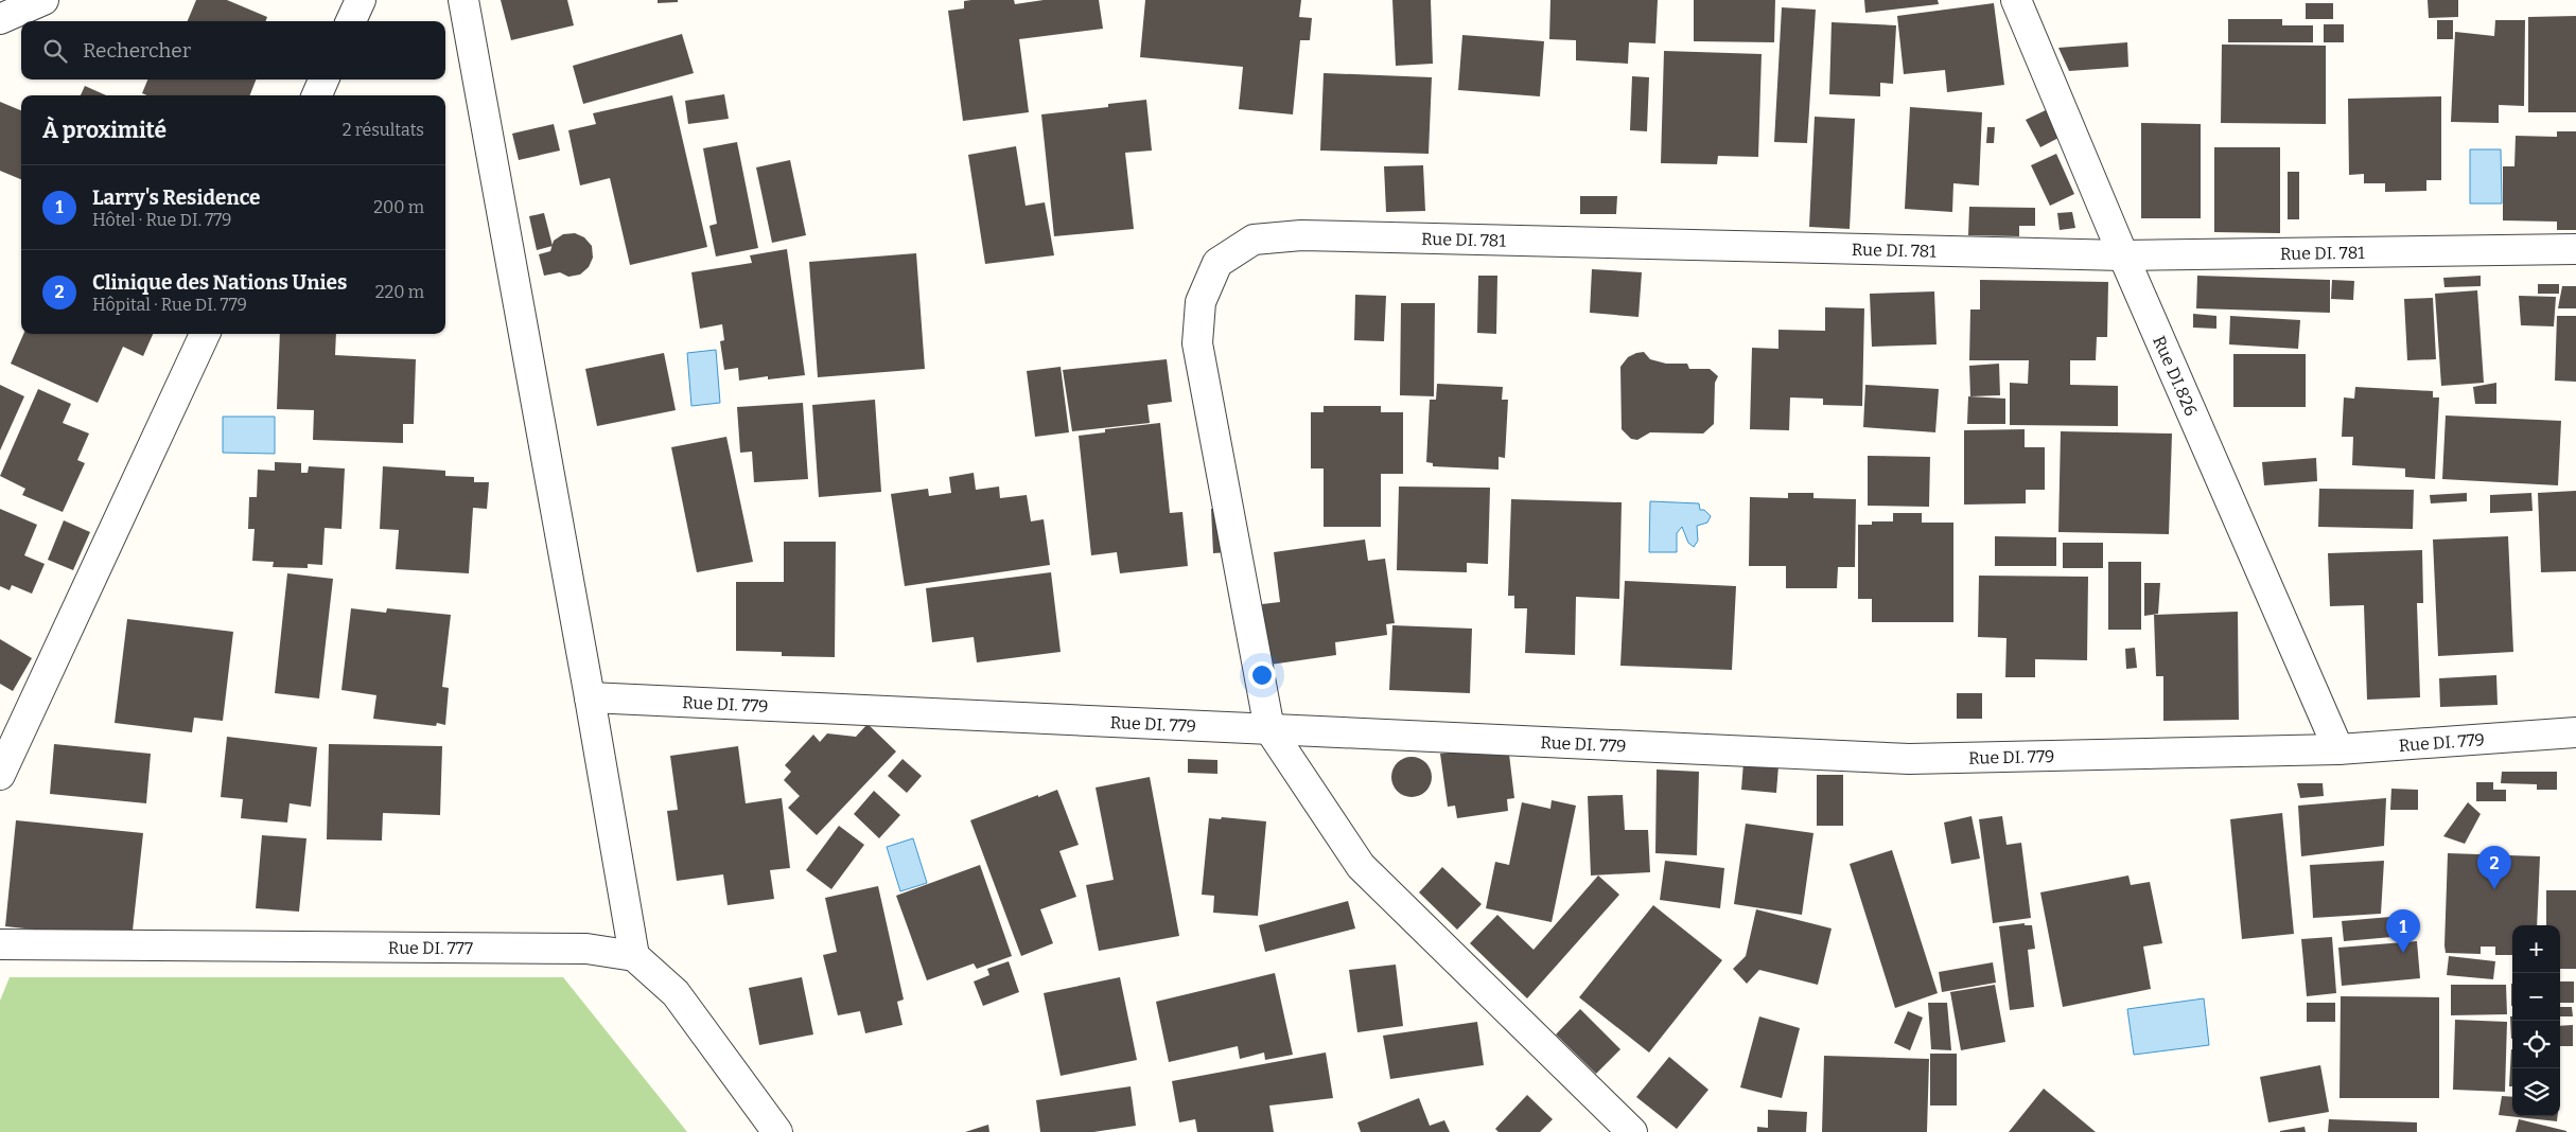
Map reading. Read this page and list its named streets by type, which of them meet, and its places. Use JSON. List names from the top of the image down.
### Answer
{
  "streets": {
    "street": [
      "Rue DI. 781",
      "Rue DI.826",
      "Rue DI. 779",
      "Rue DI. 777"
    ]
  },
  "crossings": [
    ["Rue DI. 781", "Rue DI.826"],
    ["Rue DI. 781", "Rue DI. 779"],
    ["Rue DI.826", "Rue DI. 779"]
  ],
  "page": {
    "search": "Rechercher",
    "heading": ["À proximité", "2 résultats"],
    "list": [
      {
        "mark": "1",
        "name": "Larry's Residence",
        "note": "Hôtel · Rue DI. 779",
        "value": "200 m"
      },
      {
        "mark": "2",
        "name": "Clinique des Nations Unies",
        "note": "Hôpital · Rue DI. 779",
        "value": "220 m"
      }
    ],
    "pins": ["2", "1"],
    "map_buttons": ["+", "−"]
  }
}
